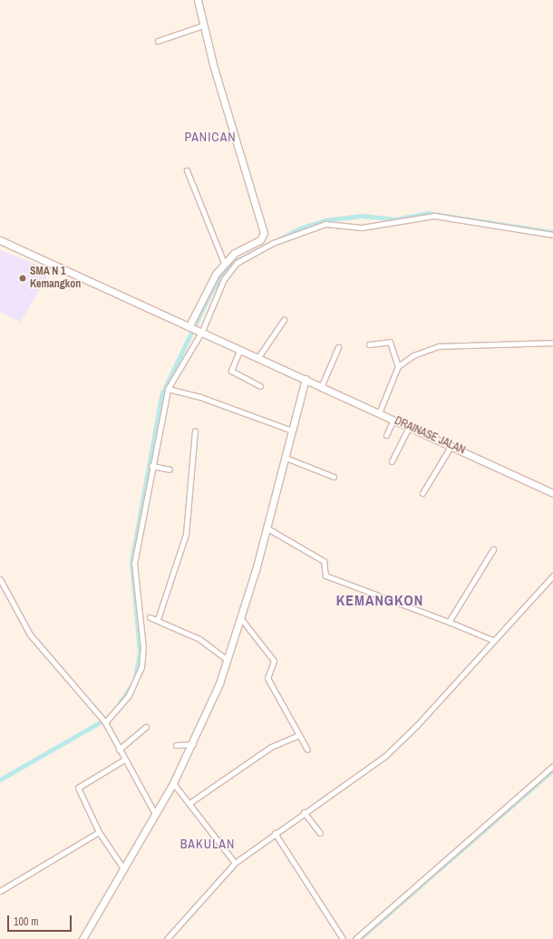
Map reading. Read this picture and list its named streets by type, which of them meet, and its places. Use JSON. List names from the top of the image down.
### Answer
{
  "streets": {
    "main road": ["DRAINASE JALAN"]
  },
  "districts": ["PANICAN", "KEMANGKON", "BAKULAN"],
  "places": ["SMA N 1 Kemangkon"],
  "scale_bar": "100 m"
}
